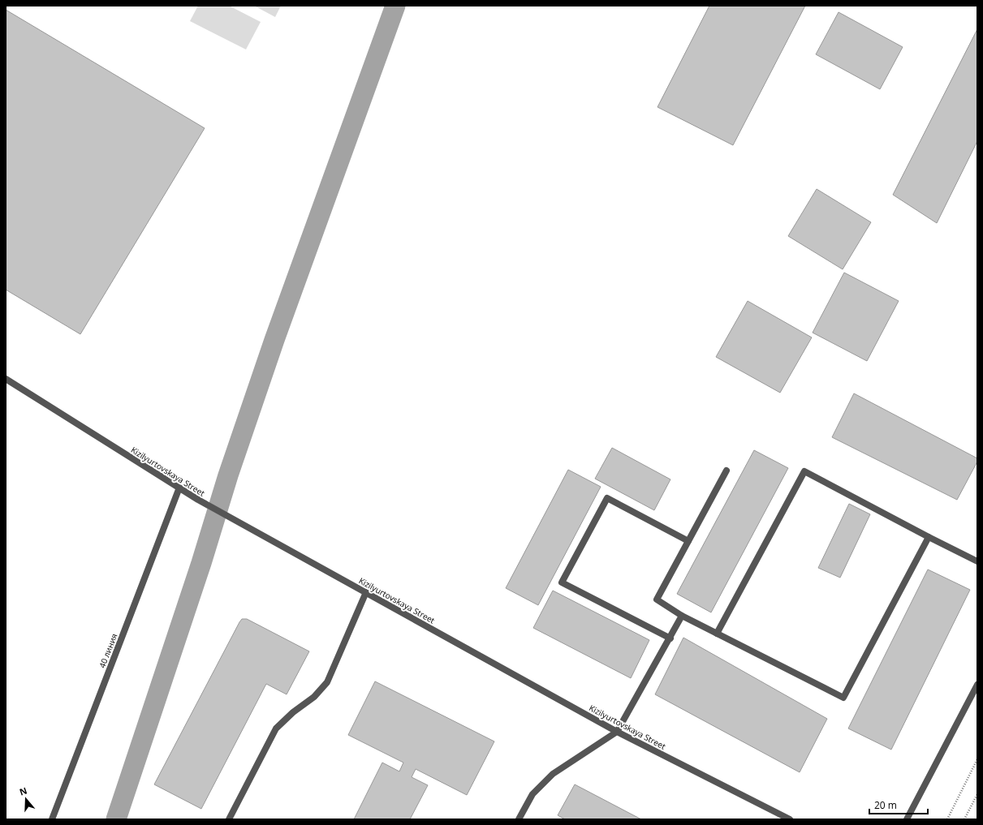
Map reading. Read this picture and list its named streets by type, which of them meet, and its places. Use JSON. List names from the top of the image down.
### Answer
{
  "streets": {
    "street": ["Kizilyurtovskaya Street", "40 линия"]
  },
  "crossings": [
    ["Kizilyurtovskaya Street", "40 линия"]
  ],
  "scale_bar": "20 m",
  "north": "top"
}
